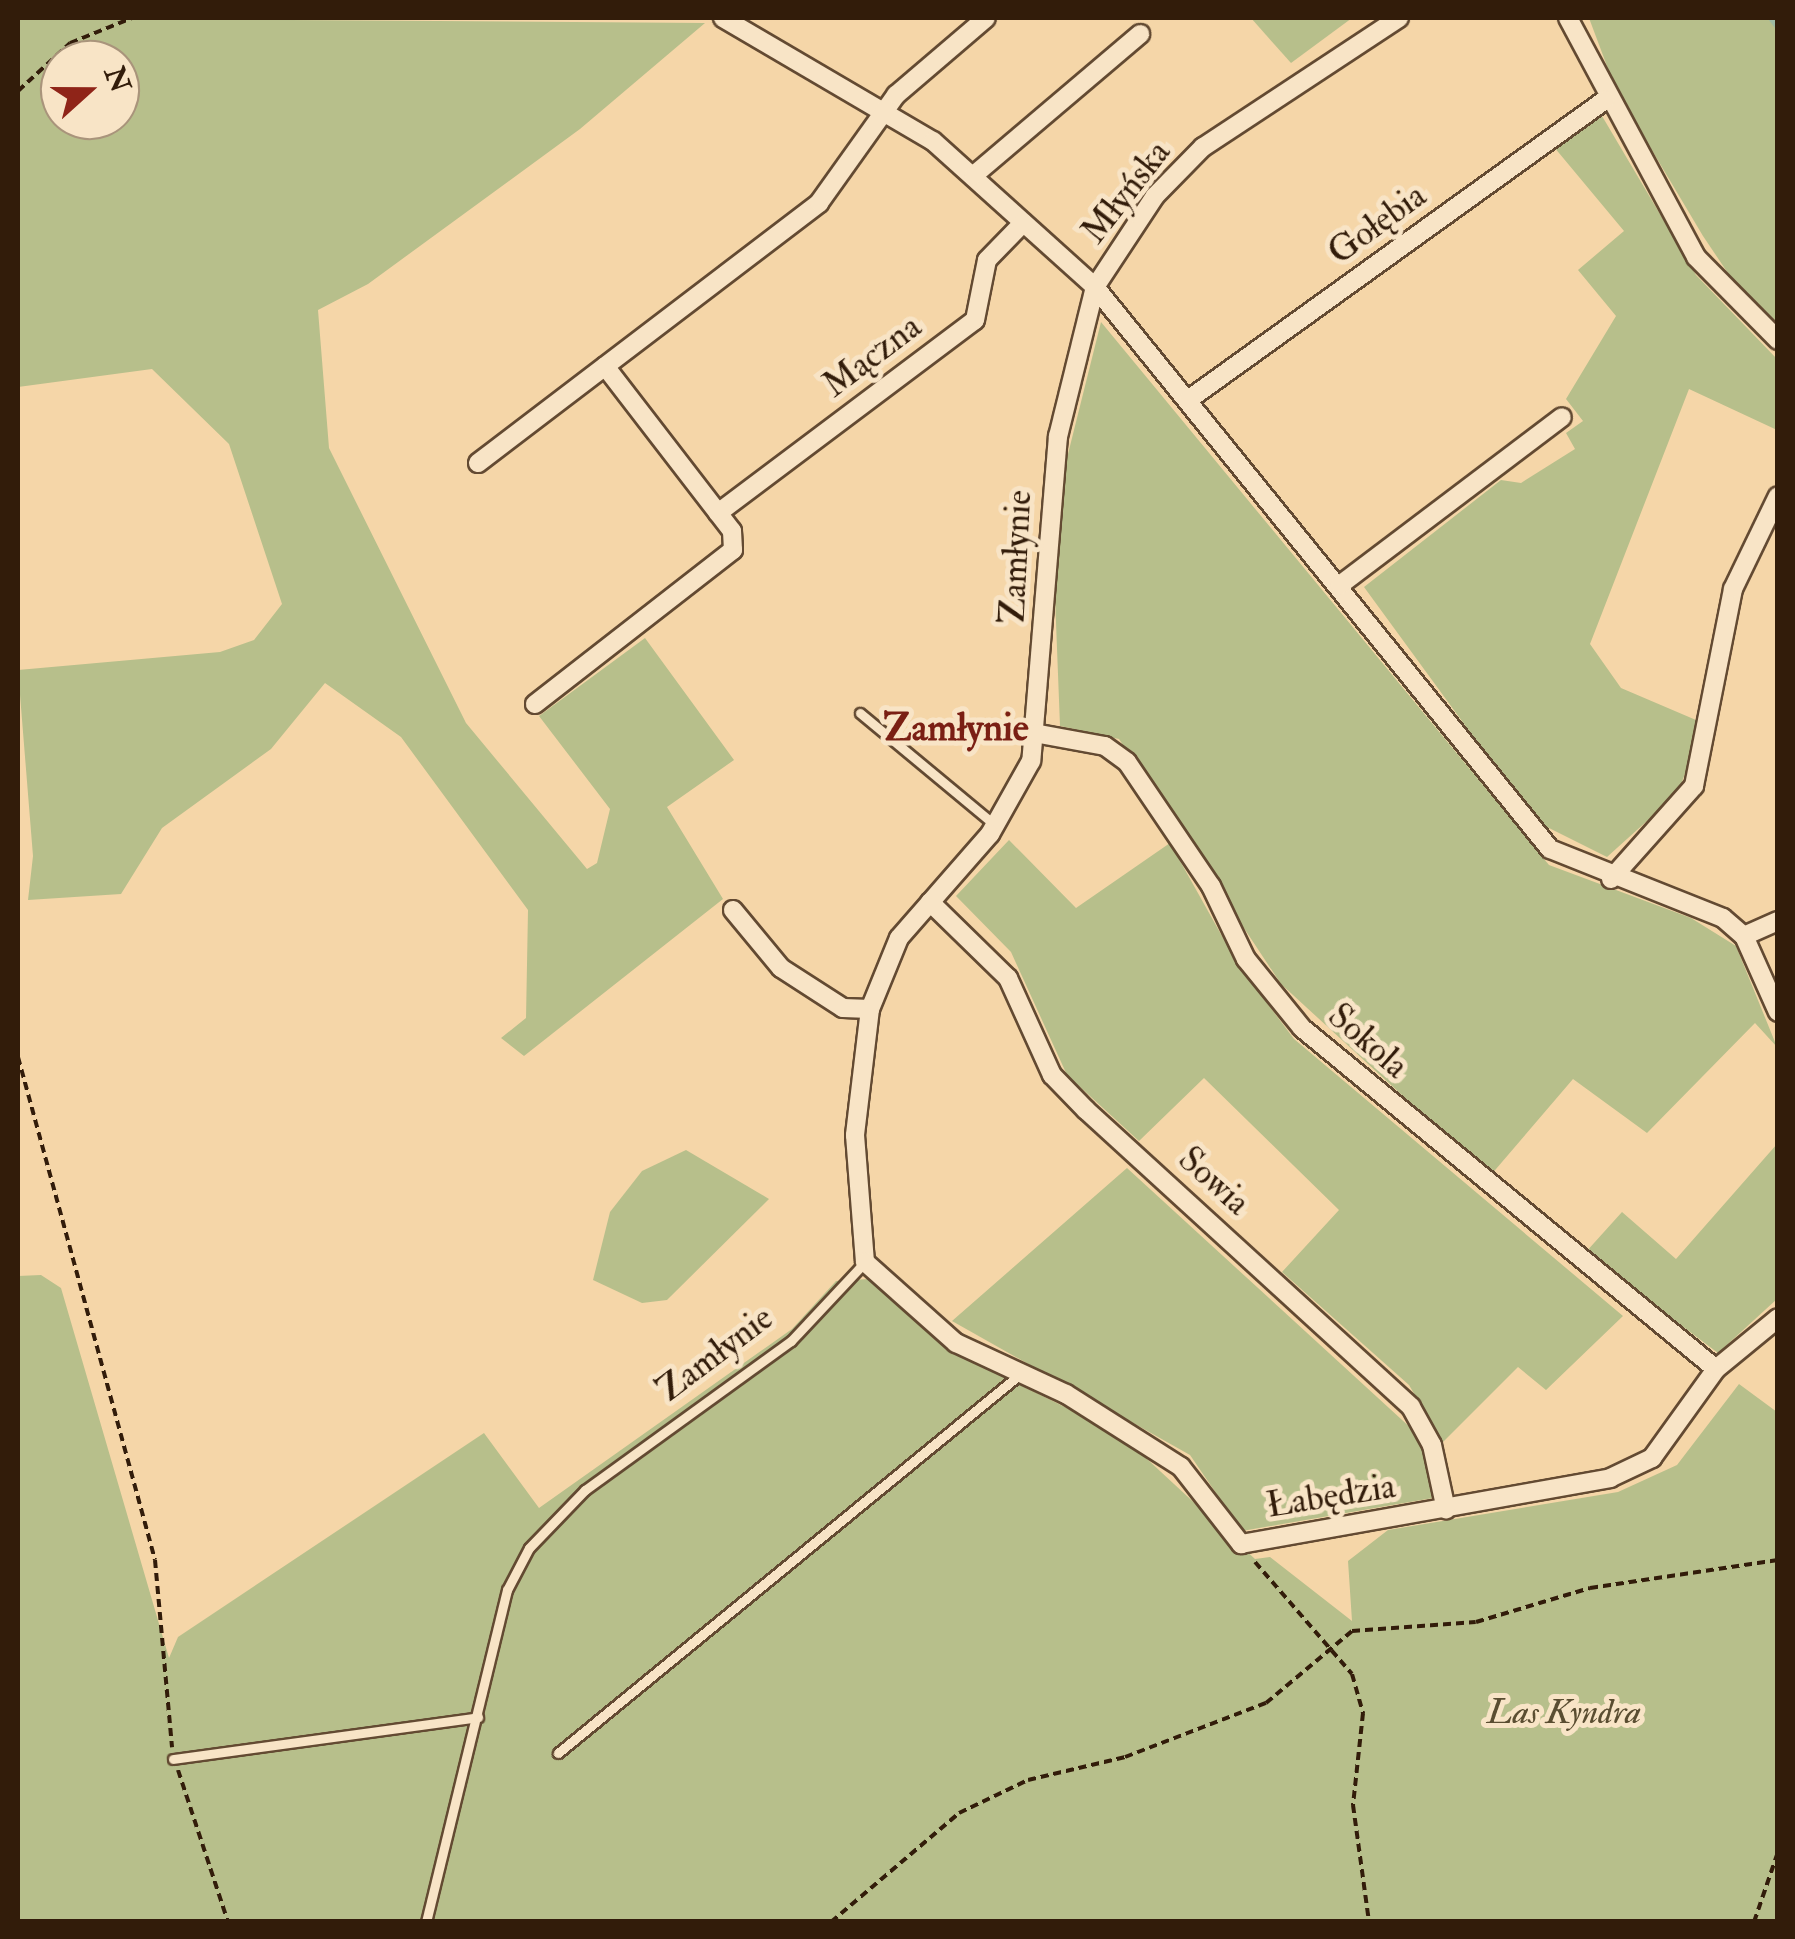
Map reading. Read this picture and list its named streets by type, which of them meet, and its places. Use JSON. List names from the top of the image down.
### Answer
{
  "streets": {
    "street": [
      "Młyńska",
      "Gołębia",
      "Mączna",
      "Zamłynie",
      "Sokola",
      "Sowia",
      "Łabędzia"
    ]
  },
  "crossings": [
    ["Młyńska", "Mączna"],
    ["Młyńska", "Zamłynie"],
    ["Zamłynie", "Sokola"],
    ["Zamłynie", "Sowia"],
    ["Zamłynie", "Łabędzia"],
    ["Sokola", "Łabędzia"],
    ["Sowia", "Łabędzia"]
  ],
  "districts": ["Zamłynie"],
  "parks": ["Las Kyndra"],
  "north": "right"
}
